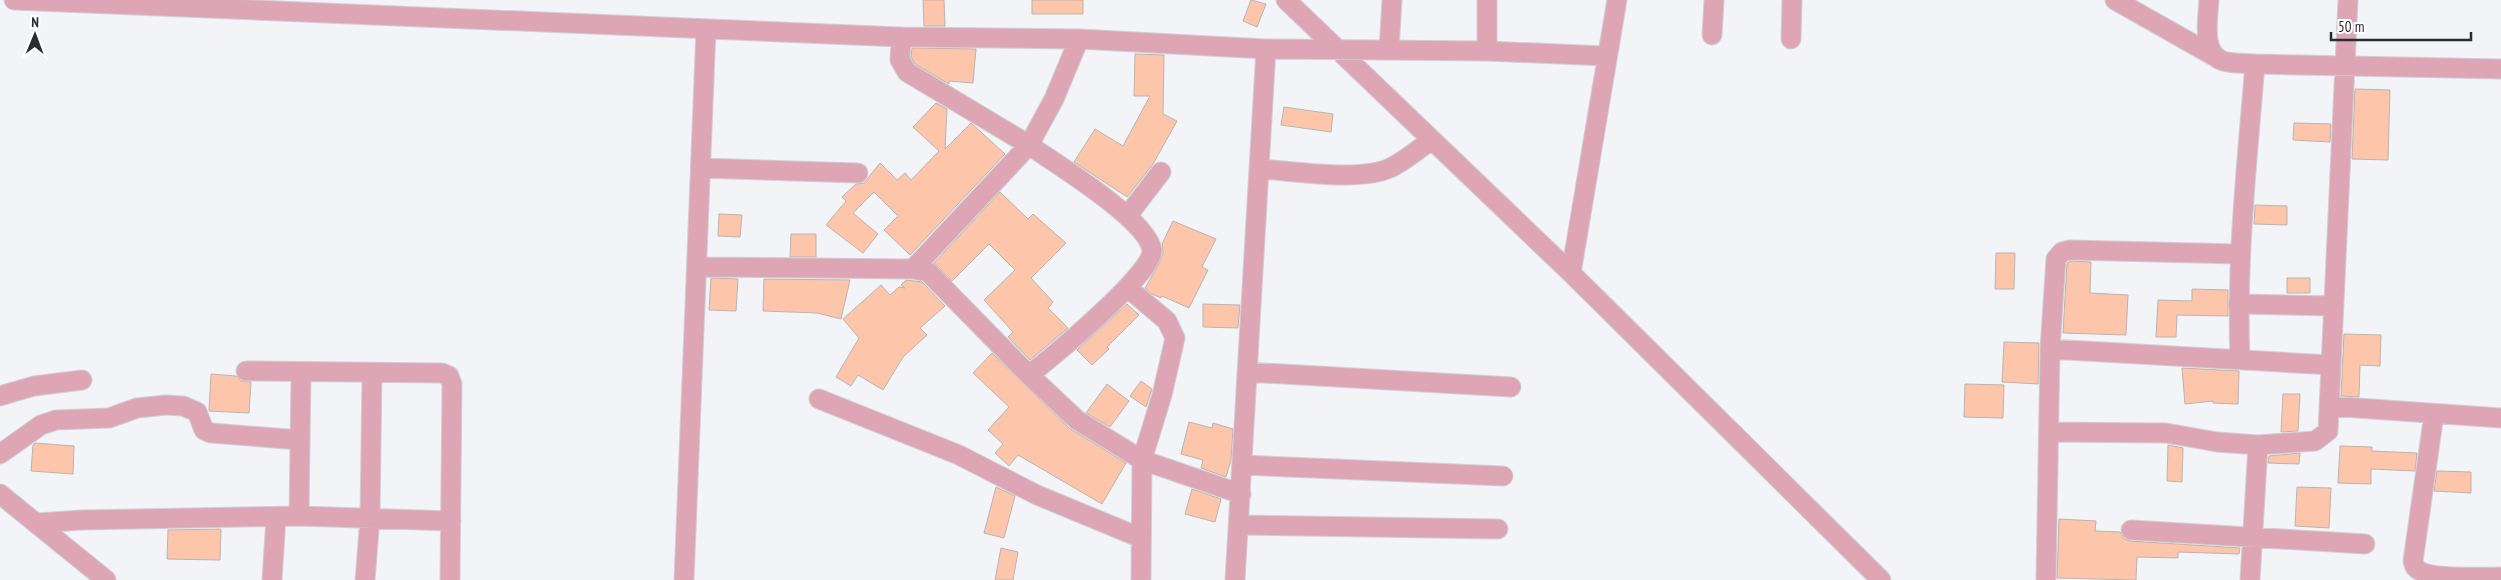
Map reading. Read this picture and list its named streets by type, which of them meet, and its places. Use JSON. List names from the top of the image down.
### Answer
{
  "scale_bar": "50 m",
  "north": "top"
}
